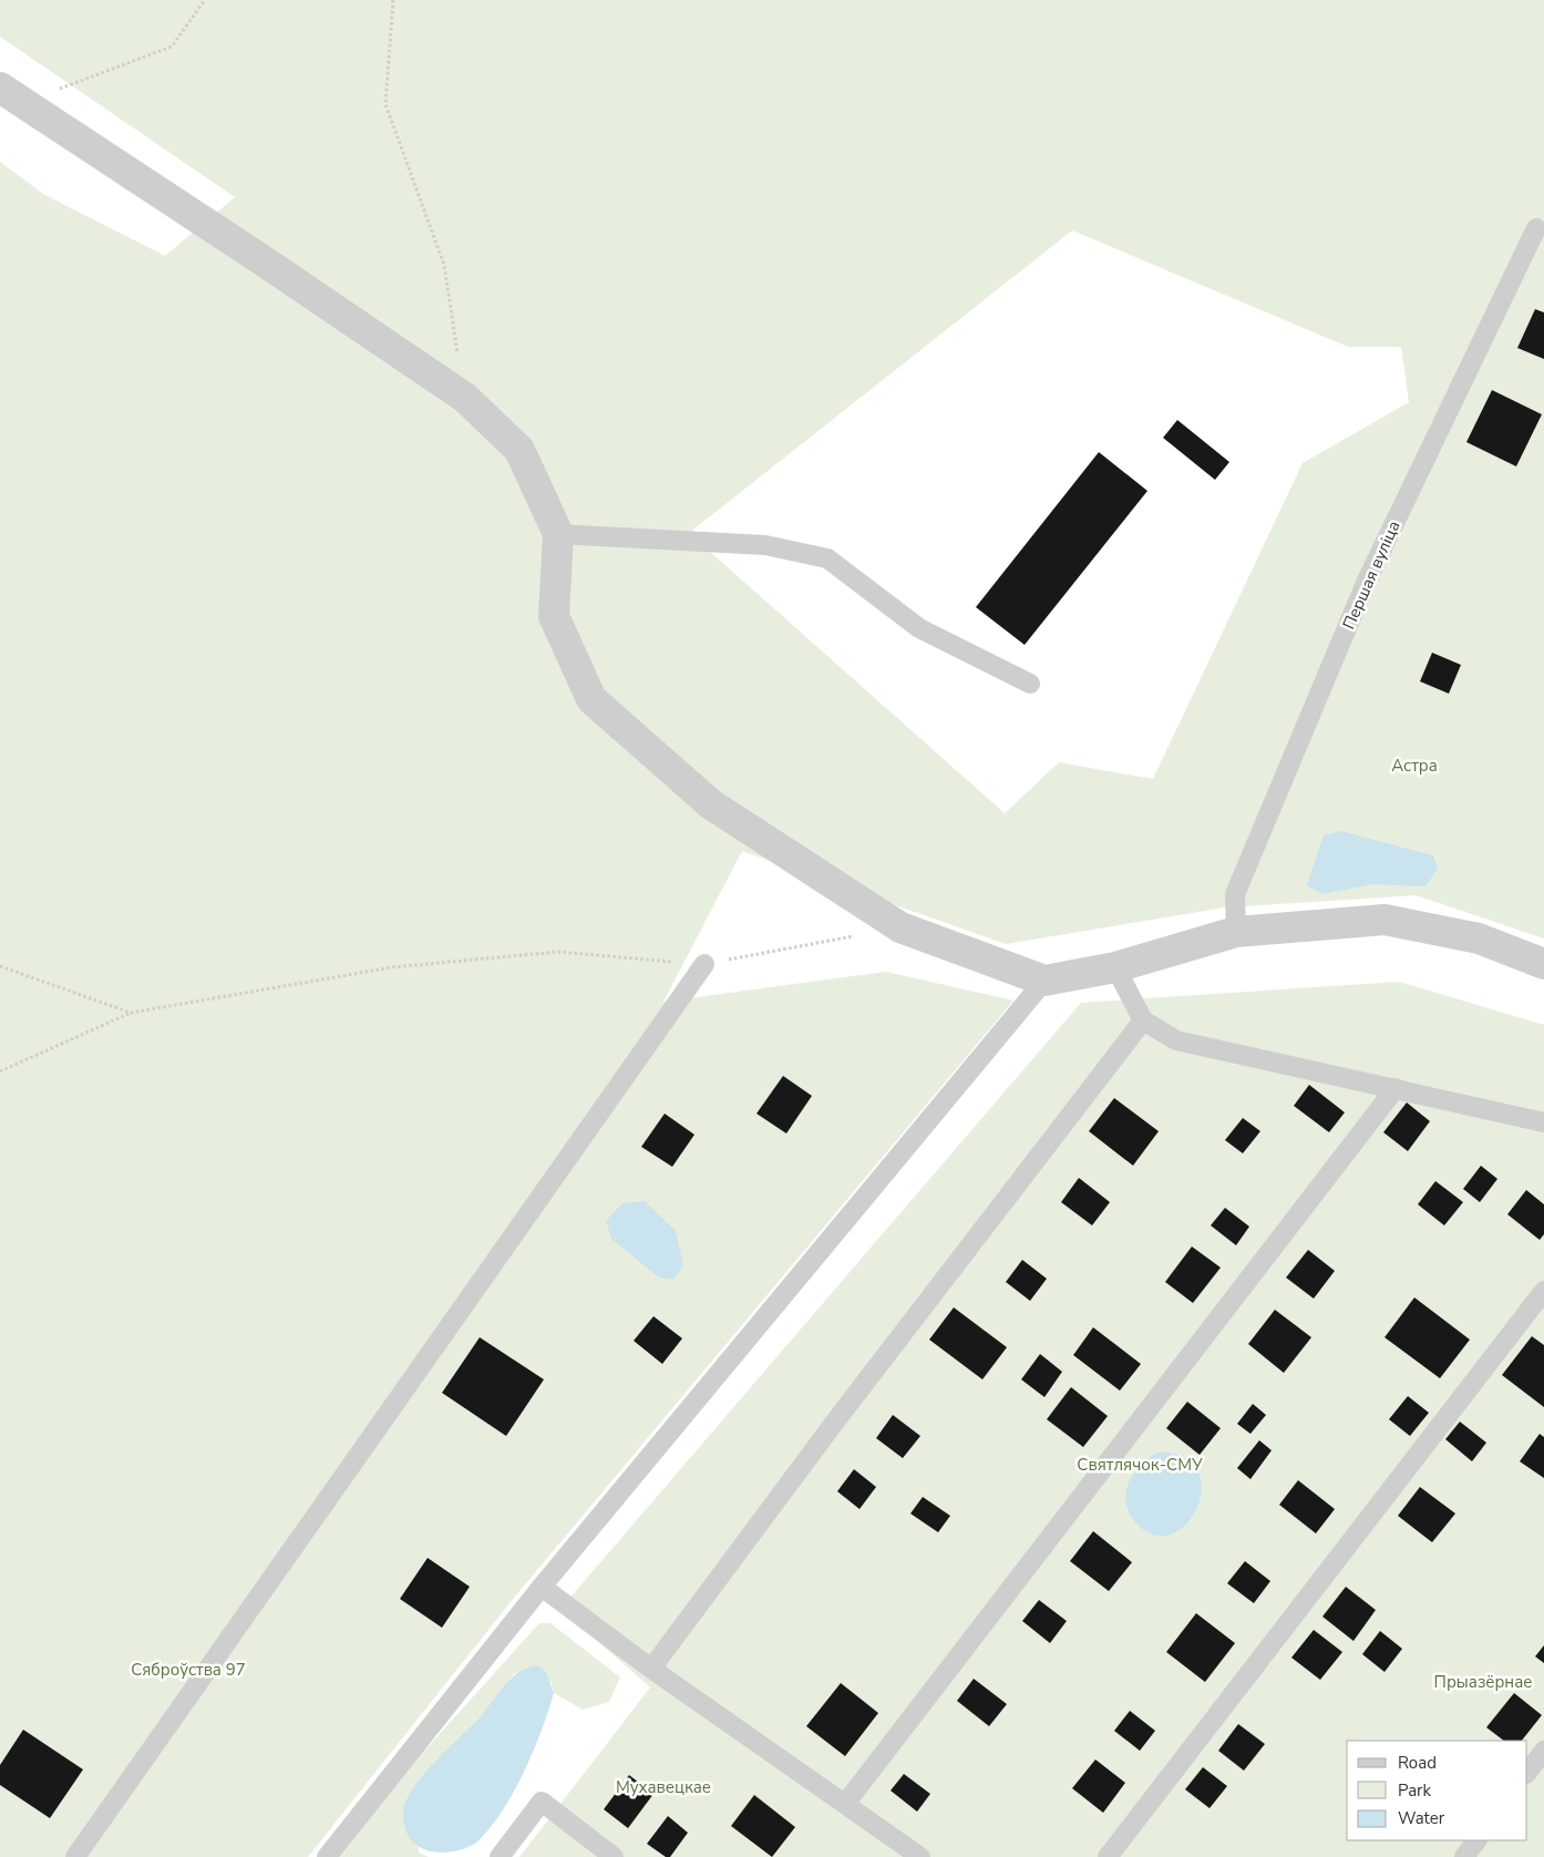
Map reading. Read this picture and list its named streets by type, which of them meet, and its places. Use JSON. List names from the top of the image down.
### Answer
{
  "streets": {
    "lane": ["Першая вуліца"]
  },
  "parks": [
    "Астра",
    "Святлячок-СМУ",
    "Сяброўства 97",
    "Прыазёрнае",
    "Мухавецкае"
  ],
  "legend": ["Road", "Park", "Water"]
}
